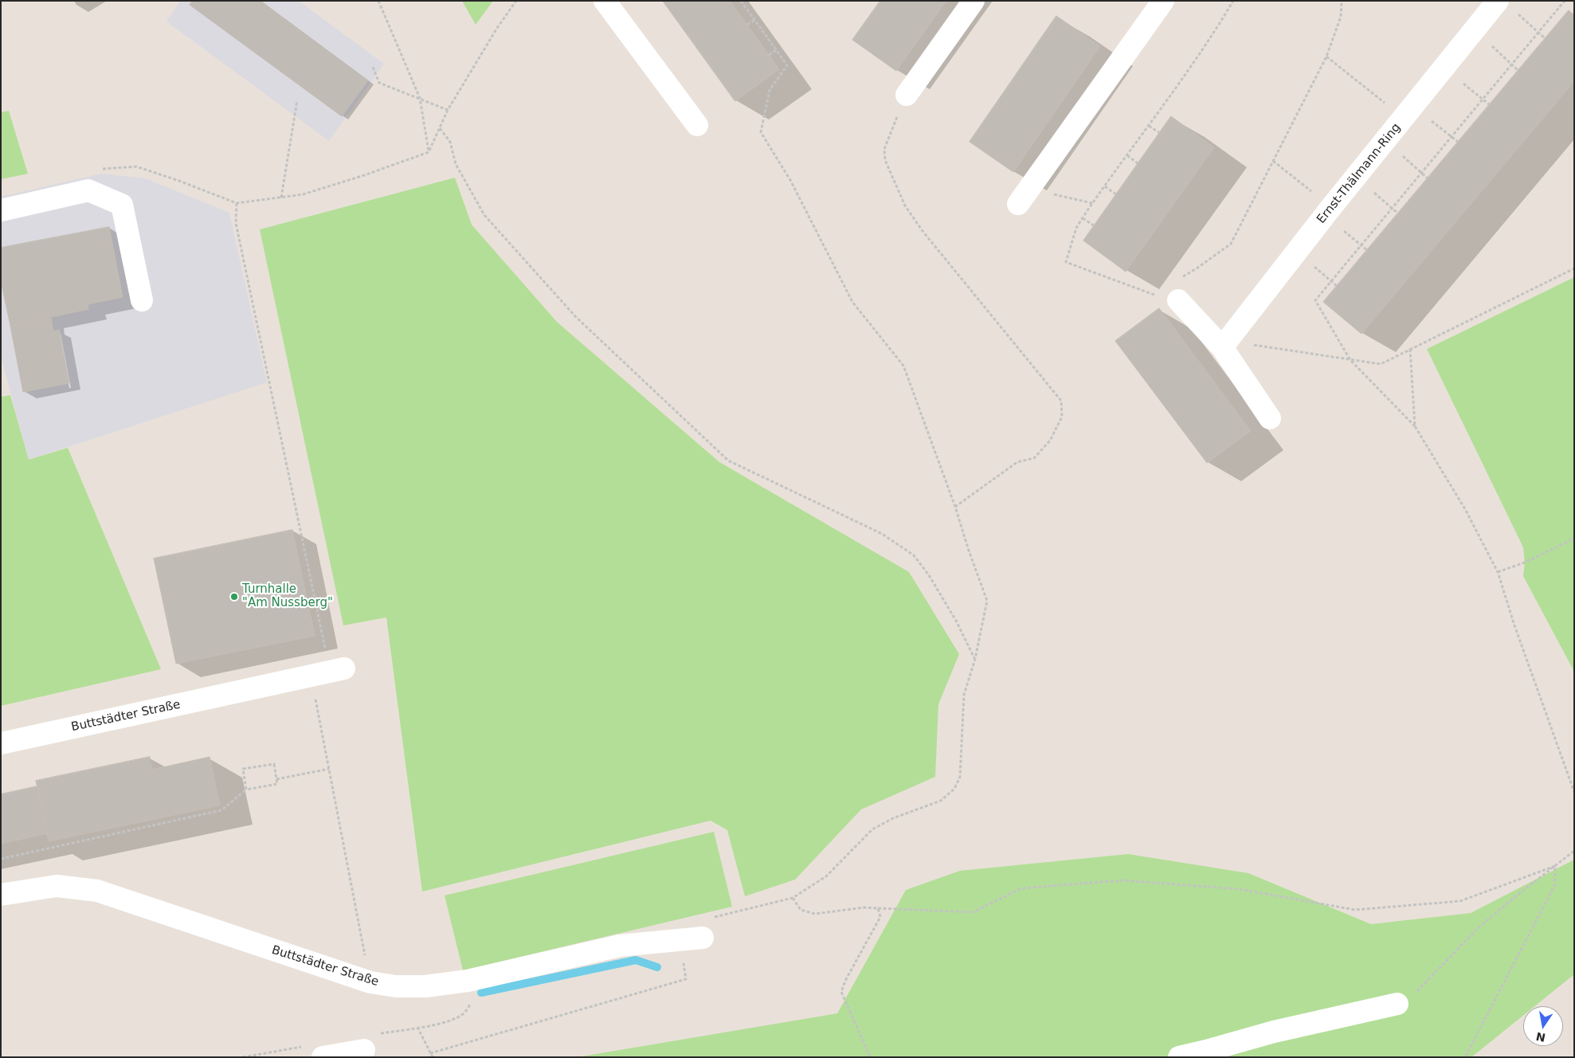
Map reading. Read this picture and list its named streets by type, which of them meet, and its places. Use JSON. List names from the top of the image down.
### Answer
{
  "streets": {
    "street": ["Ernst-Thälmann-Ring", "Buttstädter Straße"]
  },
  "places": ["Turnhalle \"Am Nussberg\""],
  "north": "bottom"
}
